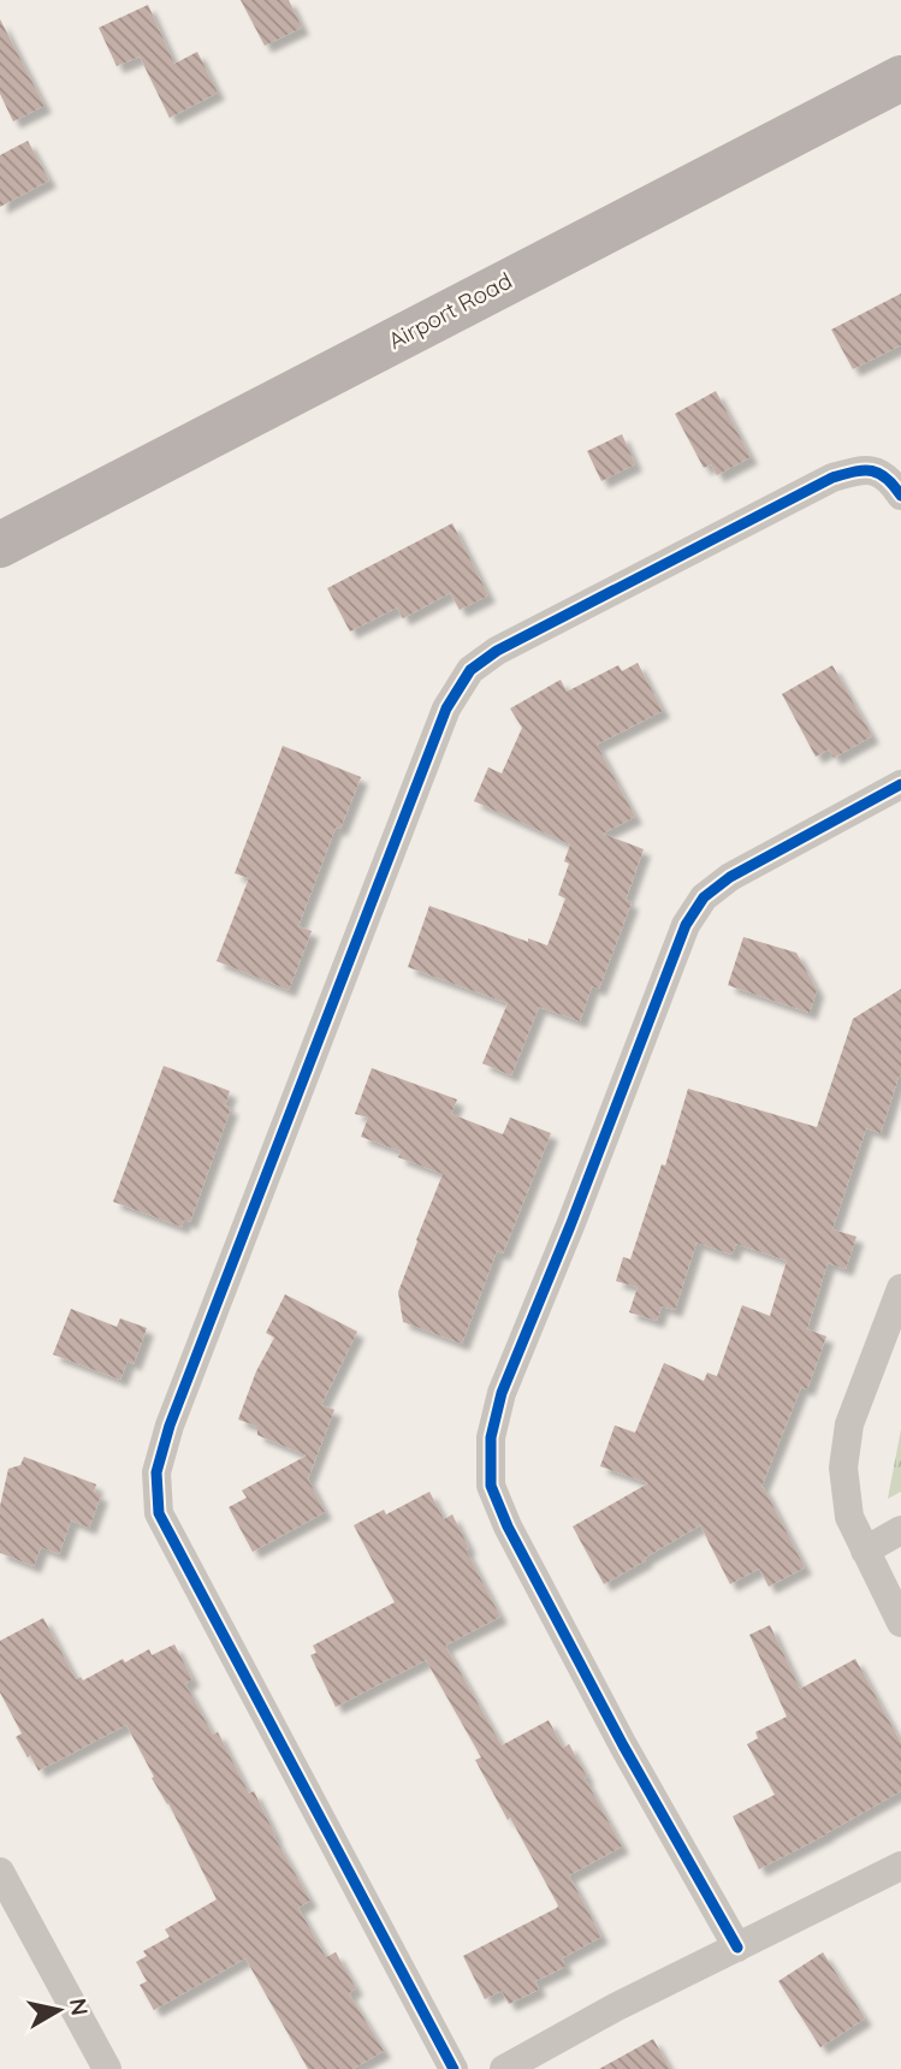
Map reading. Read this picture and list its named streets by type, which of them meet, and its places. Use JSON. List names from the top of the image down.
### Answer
{
  "streets": {
    "main road": ["Airport Road"]
  },
  "north": "right"
}
